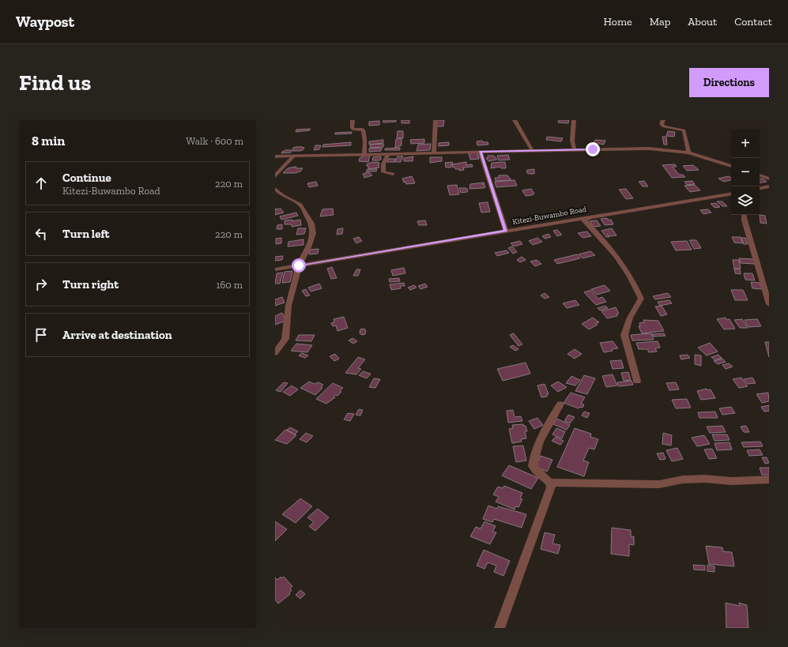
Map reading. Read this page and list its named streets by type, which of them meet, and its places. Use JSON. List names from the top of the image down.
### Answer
{
  "streets": {
    "street": ["Kitezi-Buwambo Road"]
  },
  "page": {
    "header": "Waypost",
    "nav": [
      "Home",
      "Map",
      "About",
      "Contact"
    ],
    "buttons": "Directions",
    "title": "Find us",
    "heading": ["8 min", "Walk · 600 m"],
    "map_buttons": ["+", "−"],
    "list": [
      ["Continue", "Kitezi-Buwambo Road", "220 m"],
      ["Turn left", "220 m"],
      ["Turn right", "160 m"],
      "Arrive at destination"
    ]
  }
}
